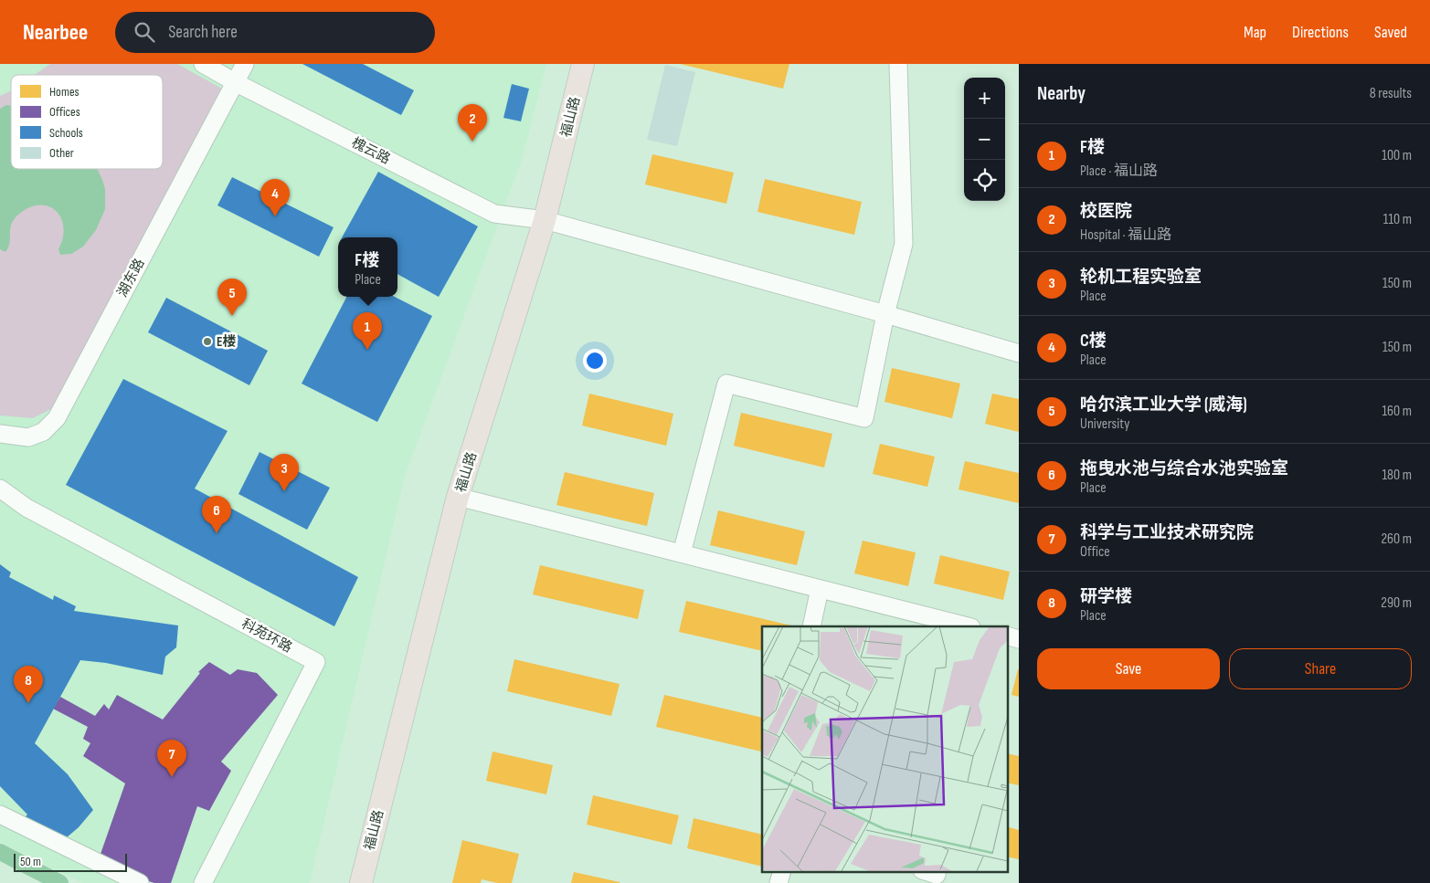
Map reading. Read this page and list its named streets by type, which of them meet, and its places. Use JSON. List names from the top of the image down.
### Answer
{
  "streets": {
    "main road": ["福山路"],
    "street": ["槐云路", "湖东路", "科苑环路"]
  },
  "crossings": [
    ["福山路", "槐云路"],
    ["槐云路", "湖东路"]
  ],
  "places": ["E楼"],
  "legend": [
    "Homes",
    "Offices",
    "Schools",
    "Other"
  ],
  "scale_bar": "50 m",
  "page": {
    "header": "Nearbee",
    "search": "Search here",
    "nav": ["Map", "Directions", "Saved"],
    "heading": ["Nearby", "8 results"],
    "map_buttons": ["+", "−"],
    "pins": [
      "2",
      "4",
      "5",
      "1",
      "3",
      "6",
      "8",
      "7"
    ],
    "list": [
      {
        "mark": "1",
        "name": "F楼",
        "note": "Place · 福山路",
        "value": "100 m"
      },
      {
        "mark": "2",
        "name": "校医院",
        "note": "Hospital · 福山路",
        "value": "110 m"
      },
      {
        "mark": "3",
        "name": "轮机工程实验室",
        "note": "Place",
        "value": "150 m"
      },
      {
        "mark": "4",
        "name": "C楼",
        "note": "Place",
        "value": "150 m"
      },
      {
        "mark": "5",
        "name": "哈尔滨工业大学 (威海)",
        "note": "University",
        "value": "160 m"
      },
      {
        "mark": "6",
        "name": "拖曳水池与综合水池实验室",
        "note": "Place",
        "value": "180 m"
      },
      {
        "mark": "7",
        "name": "科学与工业技术研究院",
        "note": "Office",
        "value": "260 m"
      },
      {
        "mark": "8",
        "name": "研学楼",
        "note": "Place",
        "value": "290 m"
      }
    ],
    "popup": ["F楼", "Place"],
    "buttons": ["Save", "Share"],
    "scale": "50 m"
  }
}
